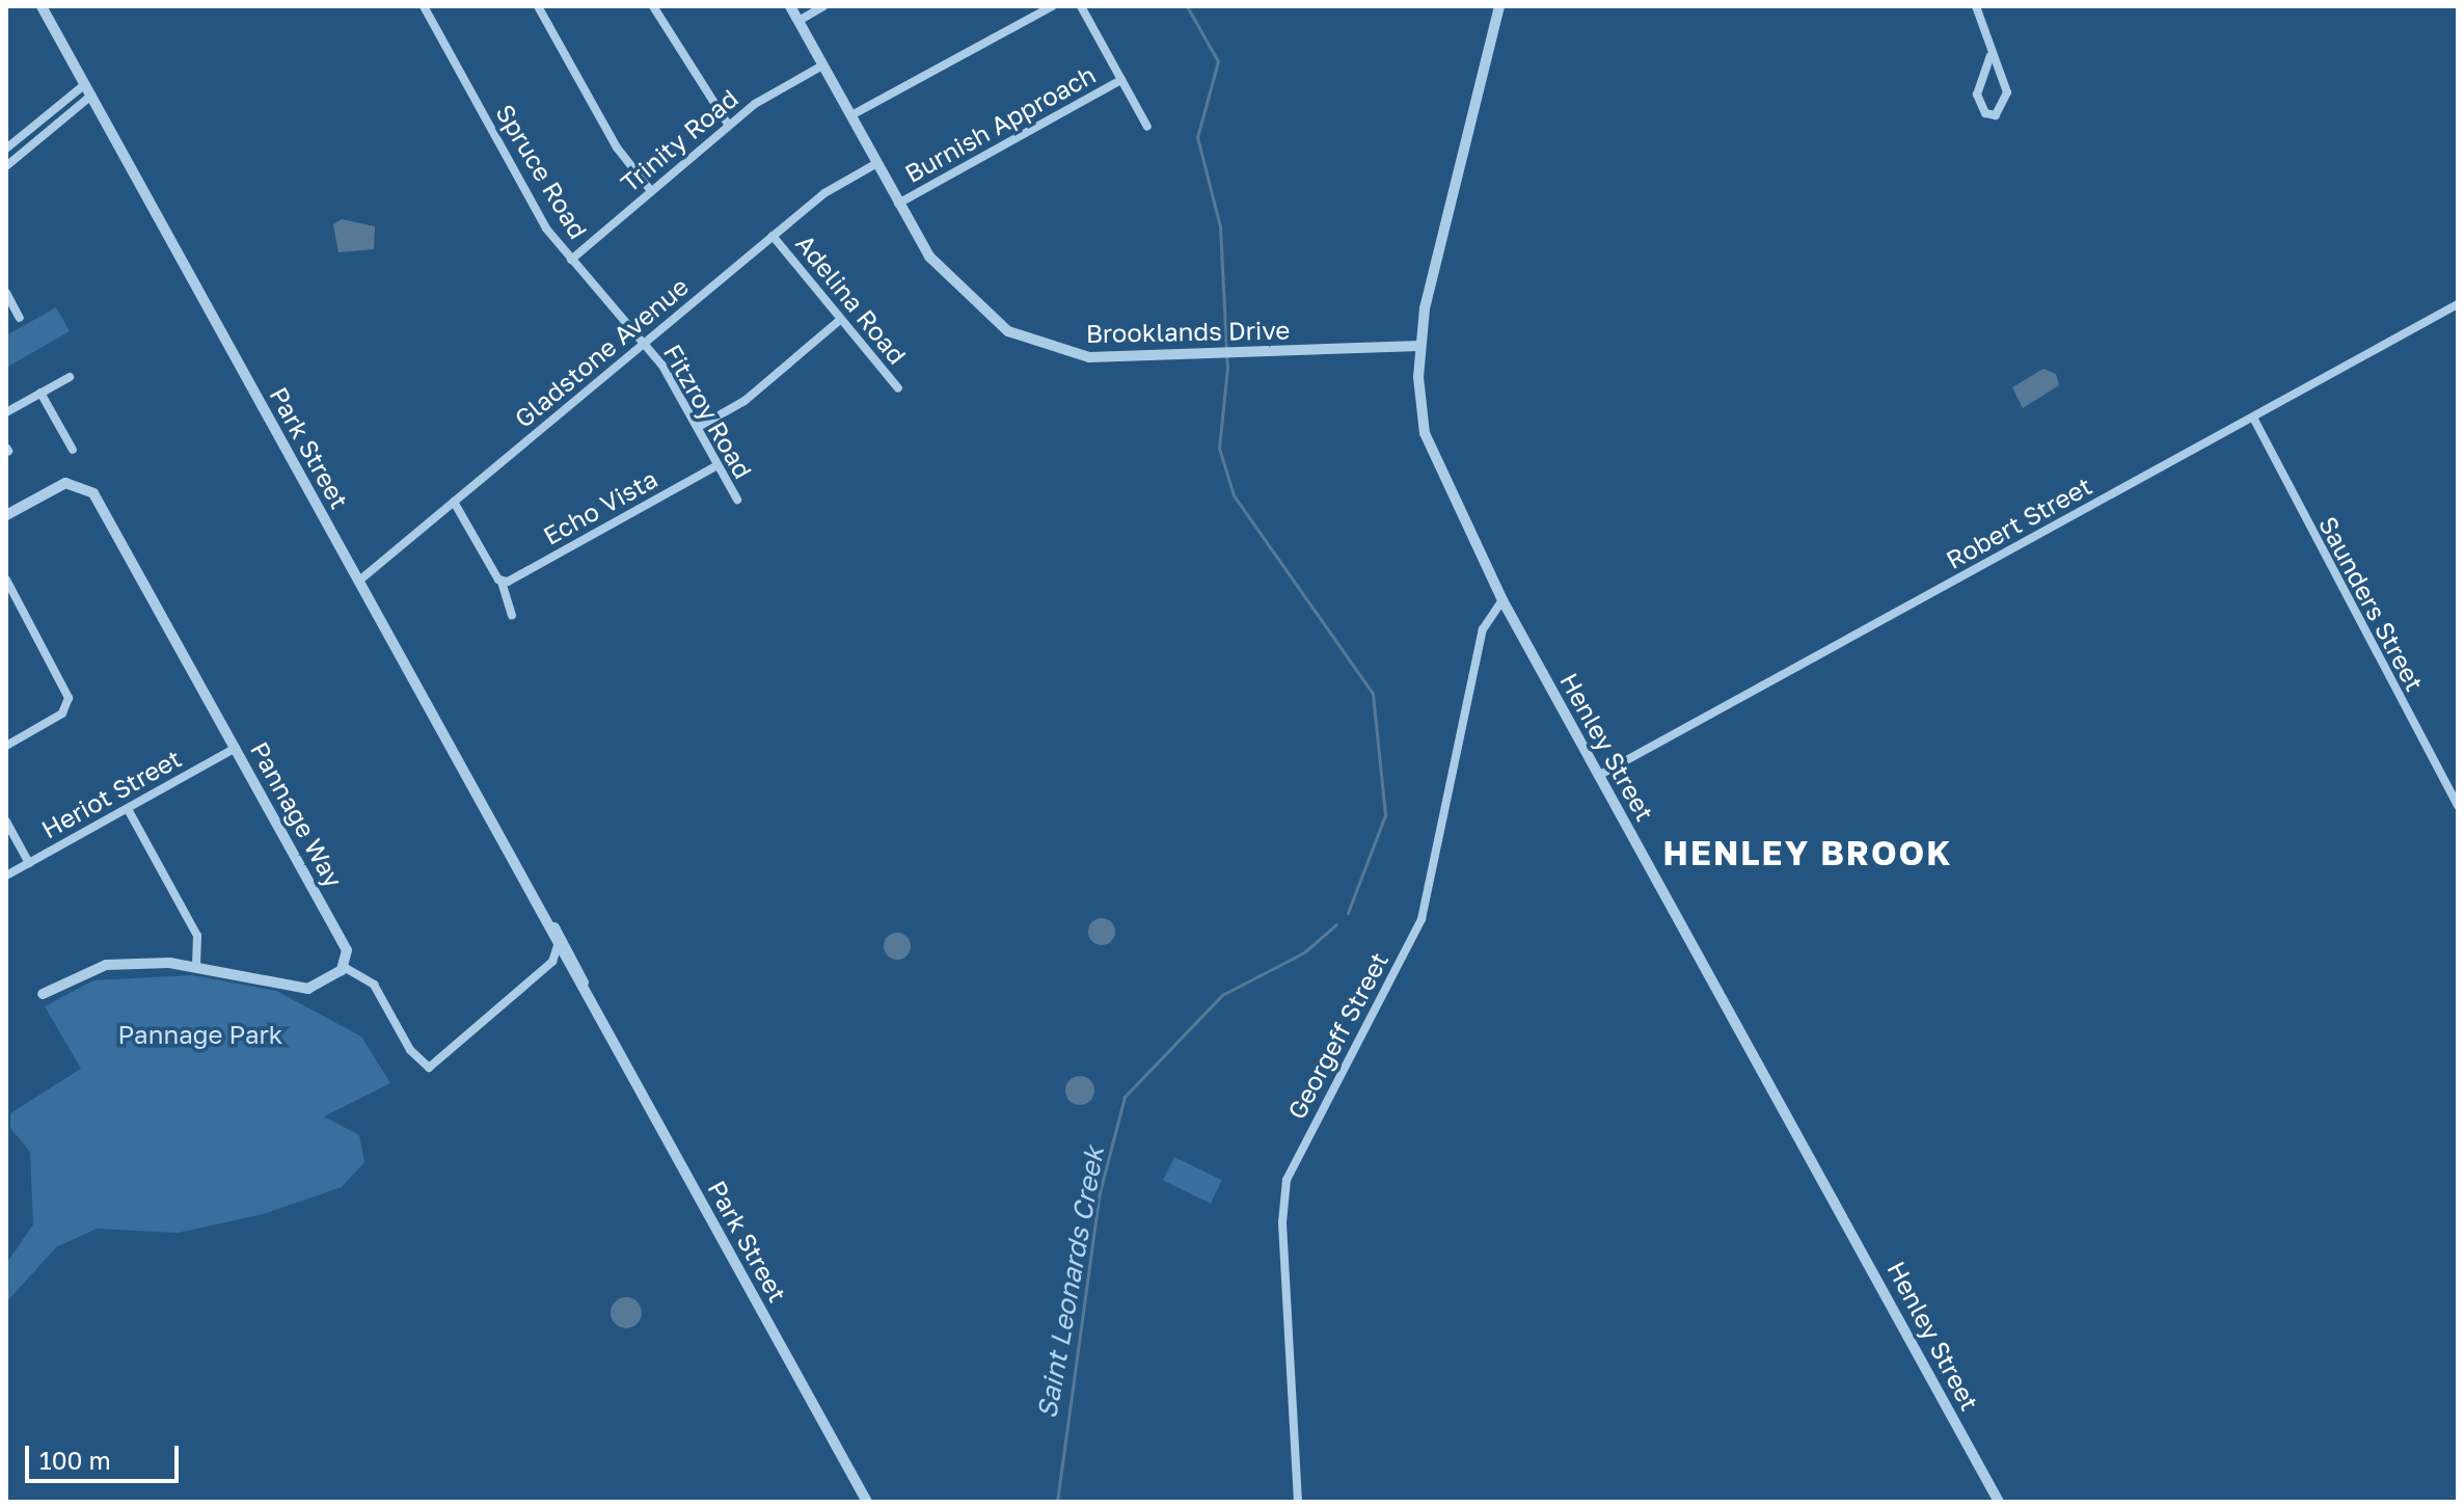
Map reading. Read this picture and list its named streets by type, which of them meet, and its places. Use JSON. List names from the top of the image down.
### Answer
{
  "streets": {
    "street": [
      "Burnish Approach",
      "Trinity Road",
      "Spruce Road",
      "Adelina Road",
      "Brooklands Drive",
      "Gladstone Avenue",
      "Fitzroy Road",
      "Park Street",
      "Echo Vista",
      "Robert Street",
      "Saunders Street",
      "Henley Street",
      "Heriot Street",
      "Pannage Way",
      "Georgeff Street"
    ]
  },
  "crossings": [
    ["Burnish Approach", "Brooklands Drive"],
    ["Trinity Road", "Spruce Road"],
    ["Trinity Road", "Brooklands Drive"],
    ["Spruce Road", "Gladstone Avenue"],
    ["Spruce Road", "Fitzroy Road"],
    ["Adelina Road", "Gladstone Avenue"],
    ["Brooklands Drive", "Gladstone Avenue"],
    ["Brooklands Drive", "Henley Street"],
    ["Gladstone Avenue", "Fitzroy Road"],
    ["Gladstone Avenue", "Park Street"],
    ["Fitzroy Road", "Echo Vista"],
    ["Robert Street", "Saunders Street"],
    ["Robert Street", "Henley Street"],
    ["Henley Street", "Georgeff Street"],
    ["Heriot Street", "Pannage Way"]
  ],
  "districts": ["HENLEY BROOK"],
  "water": ["Saint Leonards Creek"],
  "parks": ["Pannage Park"],
  "scale_bar": "100 m"
}
